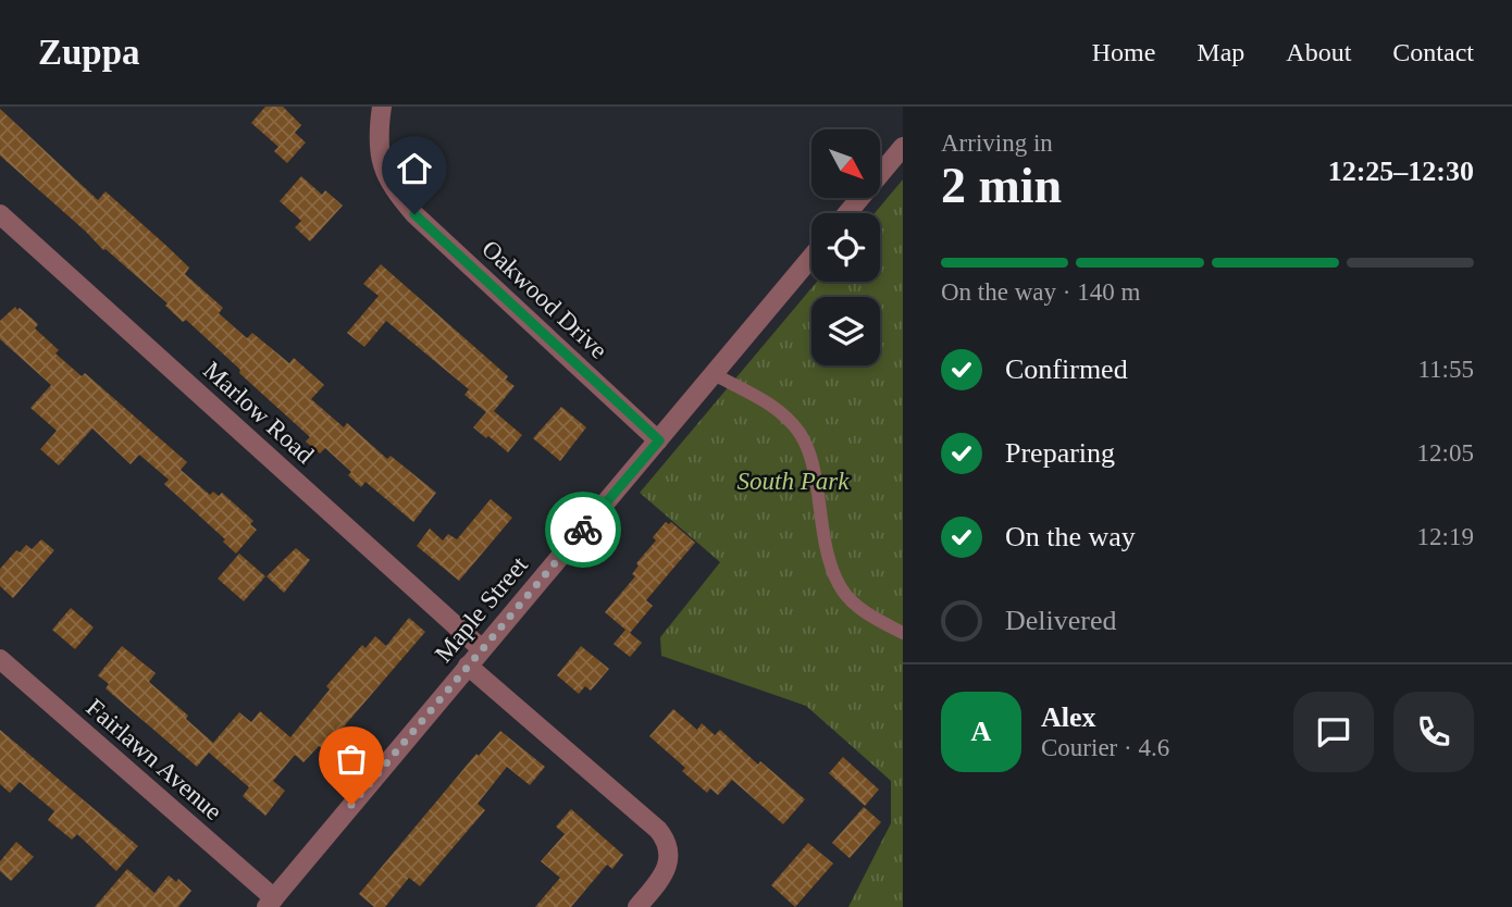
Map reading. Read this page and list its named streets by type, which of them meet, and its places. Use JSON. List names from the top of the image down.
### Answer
{
  "streets": {
    "street": [
      "Oakwood Drive",
      "Marlow Road",
      "Maple Street",
      "Fairlawn Avenue"
    ]
  },
  "crossings": [
    ["Oakwood Drive", "Maple Street"],
    ["Marlow Road", "Maple Street"],
    ["Maple Street", "Fairlawn Avenue"]
  ],
  "parks": ["South Park"],
  "north": "bottom right",
  "page": {
    "header": "Zuppa",
    "nav": [
      "Home",
      "Map",
      "About",
      "Contact"
    ],
    "heading": ["2 min", "Arriving in", "12:25–12:30"],
    "panel": ["Alex", "Courier · 4.6"],
    "bar": "On the way · 140 m",
    "list": [
      ["Confirmed", "11:55"],
      ["Preparing", "12:05"],
      ["On the way", "12:19"],
      "Delivered"
    ],
    "round": "A"
  }
}
